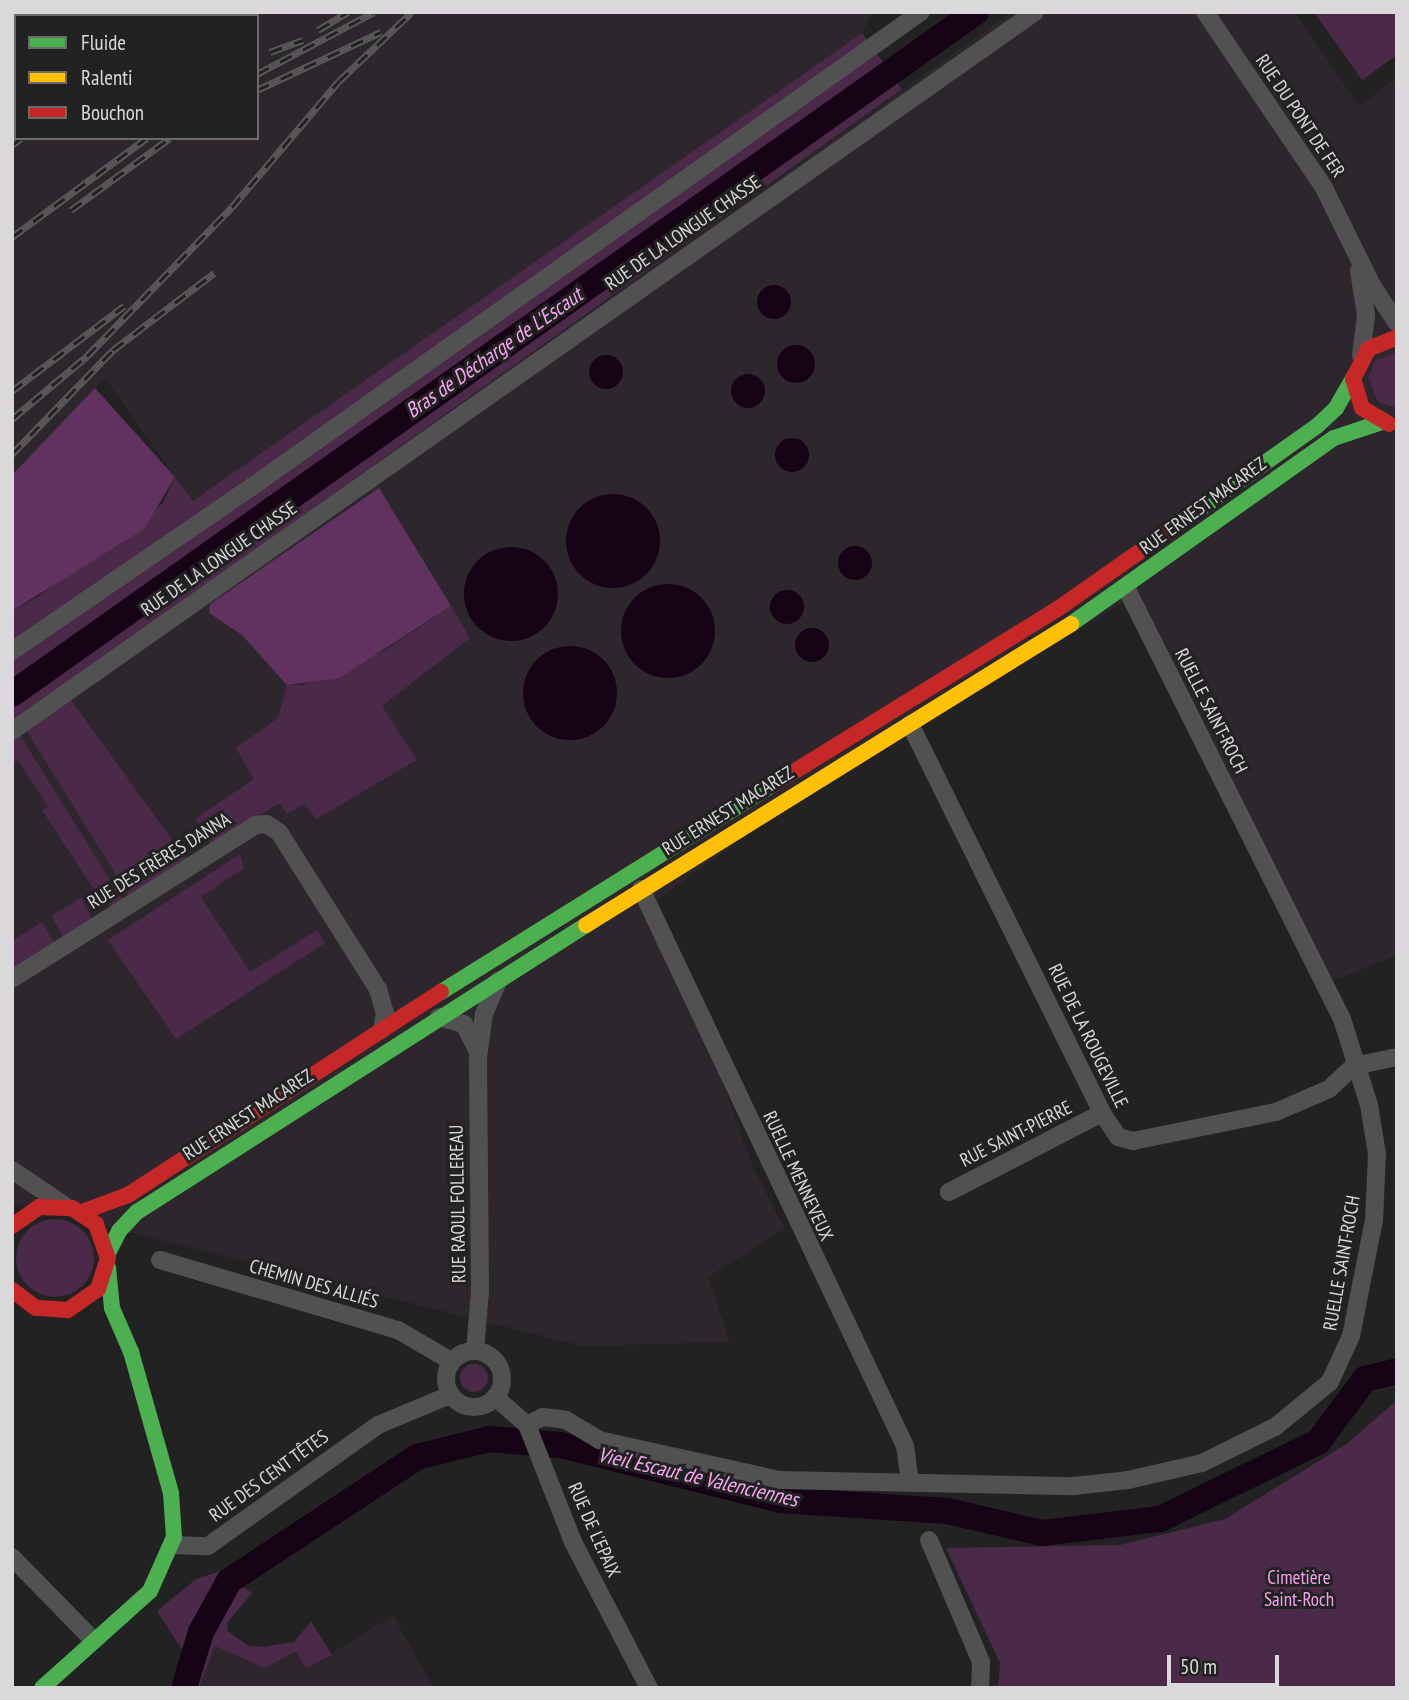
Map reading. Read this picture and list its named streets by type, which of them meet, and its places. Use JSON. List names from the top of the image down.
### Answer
{
  "streets": {
    "main road": ["RUE ERNEST MACAREZ"],
    "street": [
      "RUE DU PONT DE FER",
      "RUE DE LA LONGUE CHASSE",
      "RUELLE SAINT-ROCH",
      "RUE DES FRÈRES DANNA",
      "RUE DE LA ROUGEVILLE",
      "RUE SAINT-PIERRE",
      "RUELLE MENNEVEUX",
      "RUE RAOUL FOLLEREAU",
      "CHEMIN DES ALLIÉS",
      "RUE DES CENT TÊTES",
      "RUE DE L'EPAIX"
    ]
  },
  "crossings": [
    ["RUE DU PONT DE FER", "RUE ERNEST MACAREZ"],
    ["RUE ERNEST MACAREZ", "RUELLE SAINT-ROCH"],
    ["RUE ERNEST MACAREZ", "RUE DES FRÈRES DANNA"],
    ["RUE ERNEST MACAREZ", "RUE DE LA ROUGEVILLE"],
    ["RUE ERNEST MACAREZ", "RUELLE MENNEVEUX"],
    ["RUE ERNEST MACAREZ", "RUE RAOUL FOLLEREAU"],
    ["RUELLE SAINT-ROCH", "RUE DE LA ROUGEVILLE"],
    ["RUELLE SAINT-ROCH", "RUELLE MENNEVEUX"],
    ["RUELLE SAINT-ROCH", "RUE DE L'EPAIX"],
    ["RUE DE LA ROUGEVILLE", "RUE SAINT-PIERRE"],
    ["RUE RAOUL FOLLEREAU", "CHEMIN DES ALLIÉS"],
    ["RUE RAOUL FOLLEREAU", "RUE DES CENT TÊTES"],
    ["RUE RAOUL FOLLEREAU", "RUE DE L'EPAIX"],
    ["CHEMIN DES ALLIÉS", "RUE DES CENT TÊTES"],
    ["CHEMIN DES ALLIÉS", "RUE DE L'EPAIX"],
    ["RUE DES CENT TÊTES", "RUE DE L'EPAIX"]
  ],
  "water": ["Bras de Décharge de L'Escaut", "Vieil Escaut de Valenciennes"],
  "parks": ["Cimetière Saint-Roch"],
  "legend": ["Fluide", "Ralenti", "Bouchon"],
  "scale_bar": "50 m"
}
